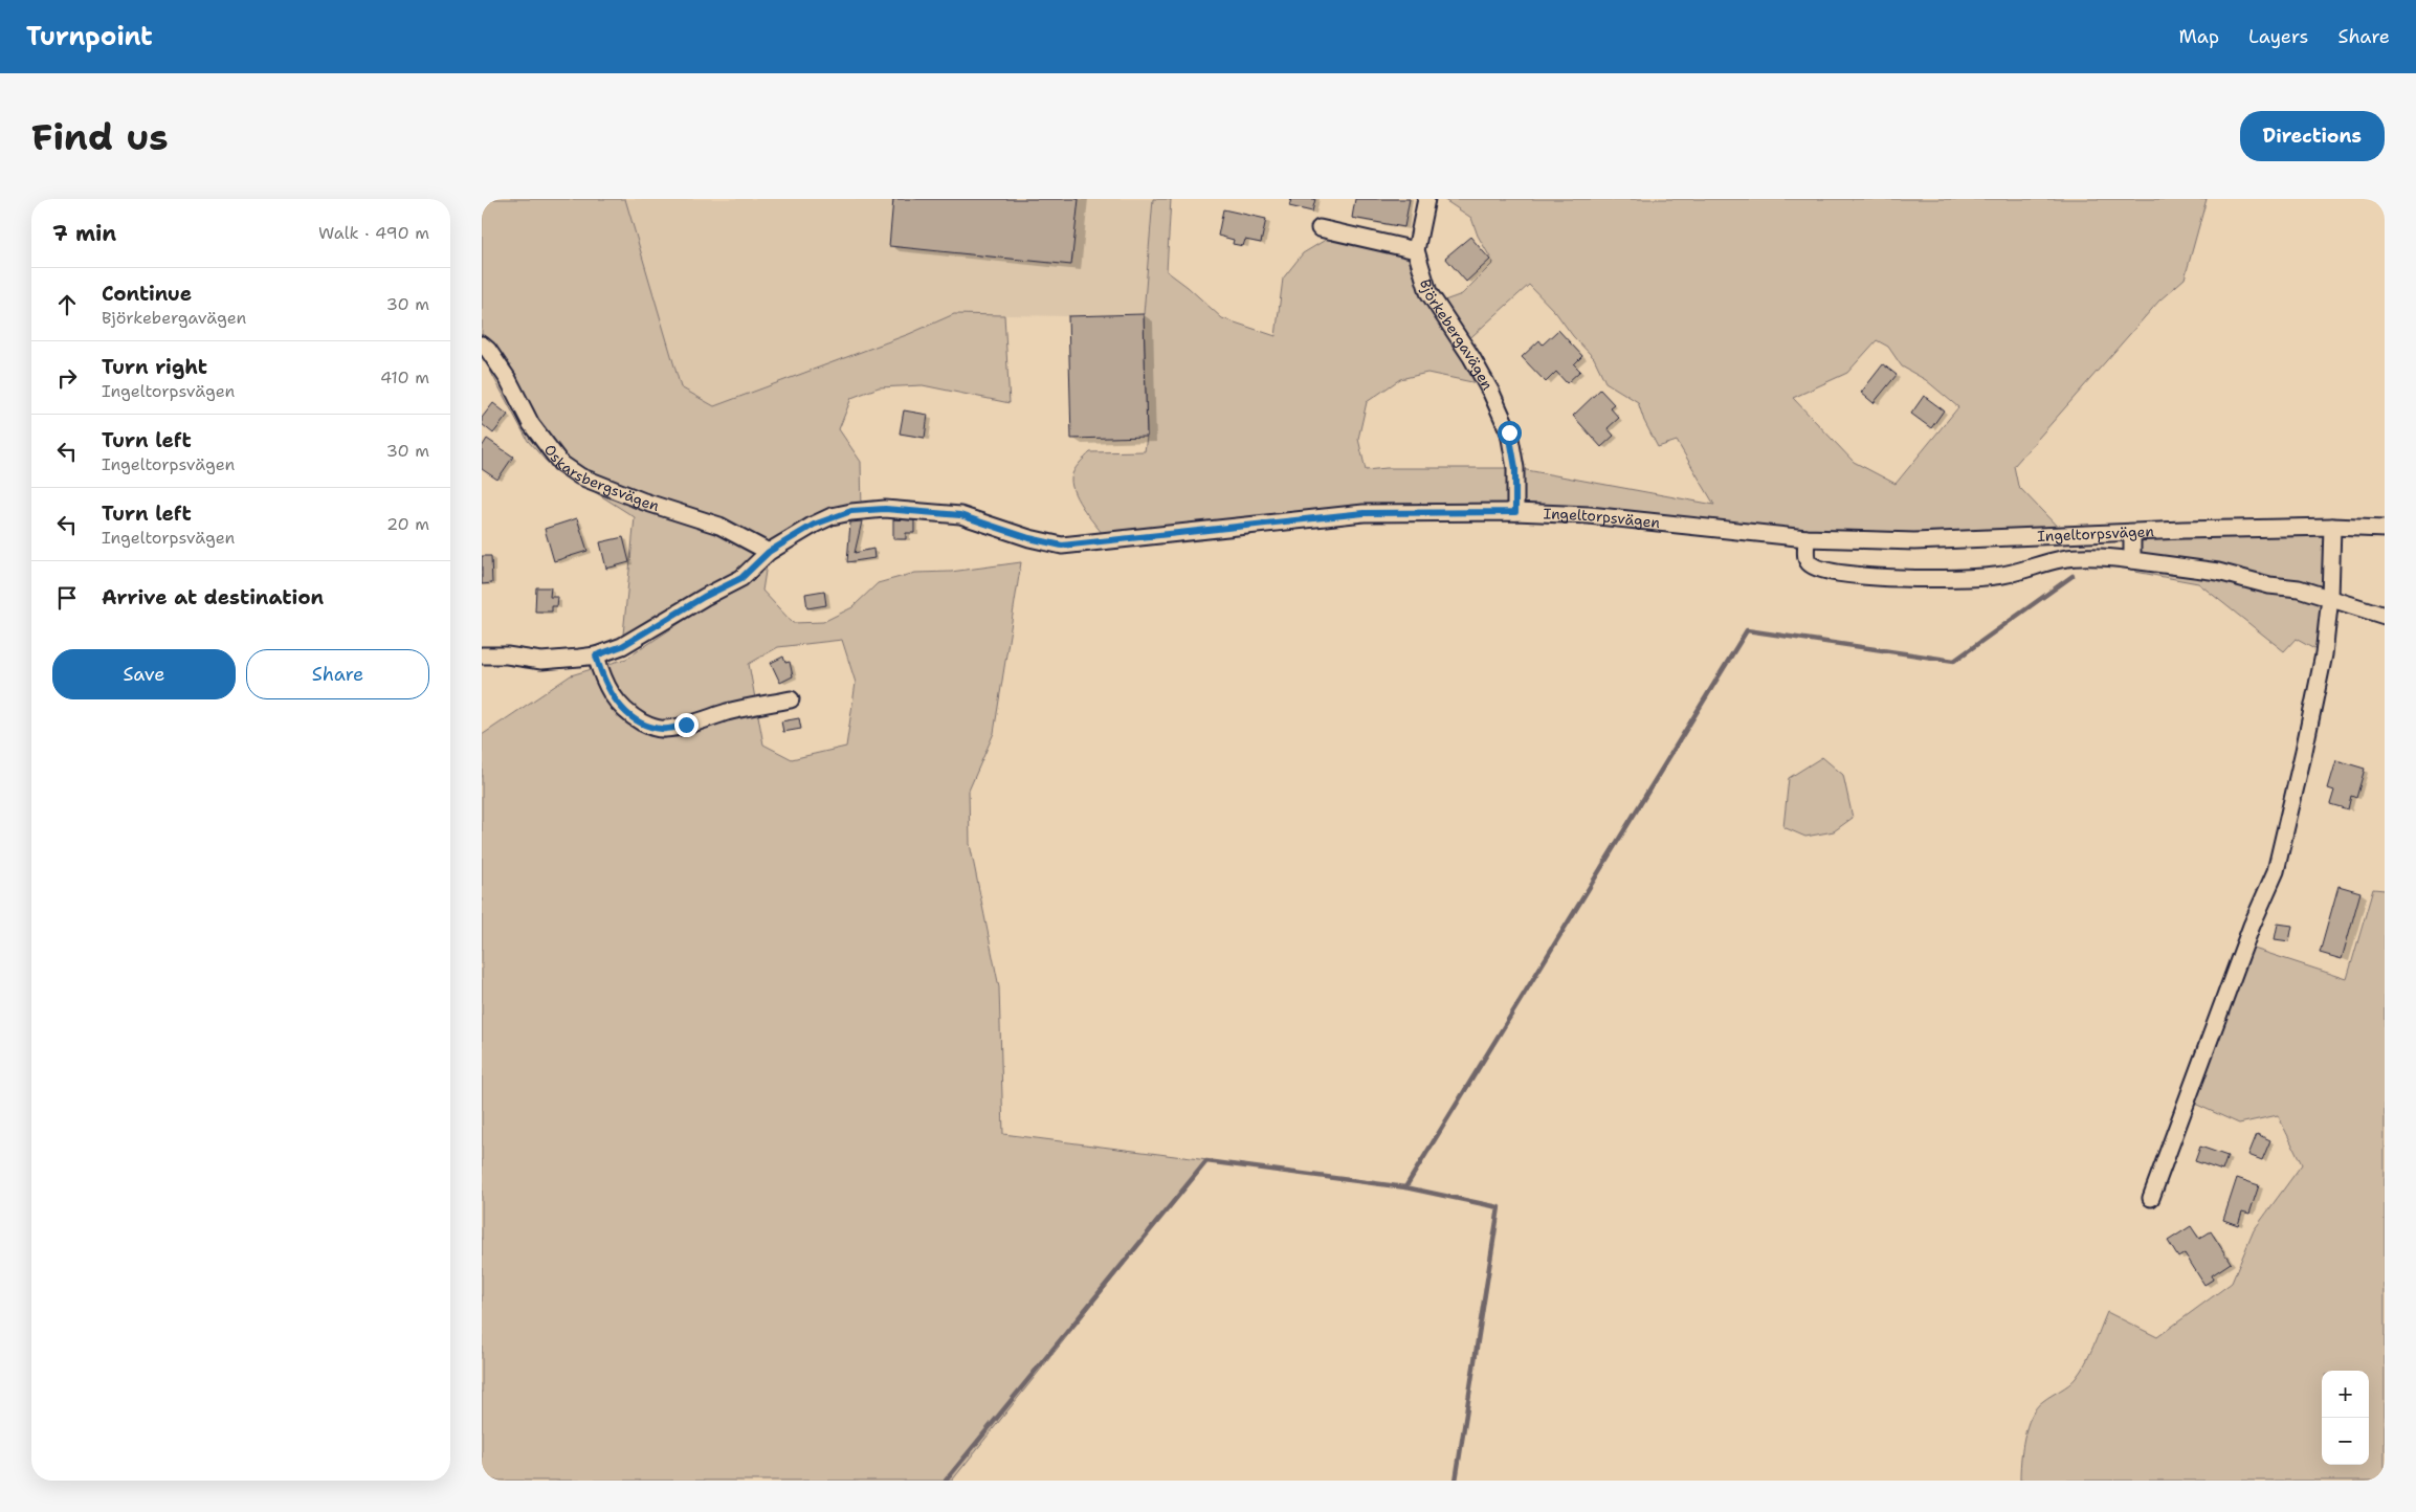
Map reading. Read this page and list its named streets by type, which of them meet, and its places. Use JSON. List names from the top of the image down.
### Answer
{
  "streets": {
    "street": ["Björkebergavägen", "Oskarsbergsvägen", "Ingeltorpsvägen"]
  },
  "crossings": [
    ["Björkebergavägen", "Ingeltorpsvägen"],
    ["Oskarsbergsvägen", "Ingeltorpsvägen"]
  ],
  "page": {
    "header": "Turnpoint",
    "nav": ["Map", "Layers", "Share"],
    "buttons": [
      "Directions",
      ["Save", "Share"]
    ],
    "title": "Find us",
    "heading": ["7 min", "Walk · 490 m"],
    "list": [
      ["Continue", "Björkebergavägen", "30 m"],
      ["Turn right", "Ingeltorpsvägen", "410 m"],
      ["Turn left", "Ingeltorpsvägen", "30 m"],
      ["Turn left", "Ingeltorpsvägen", "20 m"],
      "Arrive at destination"
    ],
    "map_buttons": ["+", "−"]
  }
}
